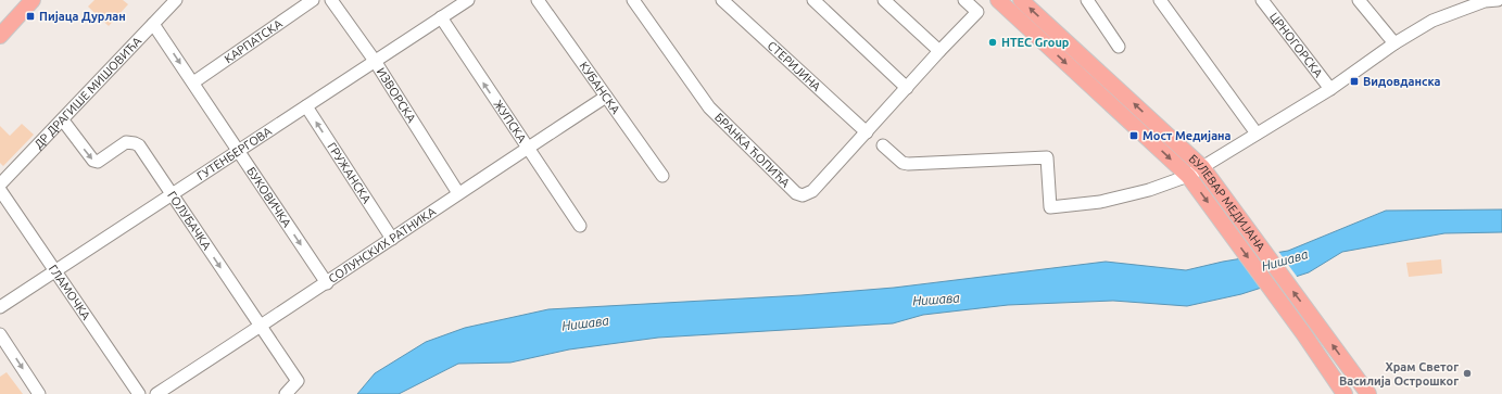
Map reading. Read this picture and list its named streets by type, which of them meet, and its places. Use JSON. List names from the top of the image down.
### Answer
{
  "streets": {
    "main road": ["БУЛЕВАР МЕДИЈАНА"],
    "street": [
      "КАРПАТСКА",
      "ЦРНОГОРСКА",
      "СТЕРИЈИНА",
      "КУБАНСКА",
      "ДР ДРАГИШЕ МИШОВИЋА",
      "ИЗВОРСКА",
      "ЖУПСКА",
      "БРАНКА ЋОПИЋА",
      "ГУТЕНБЕРГОВА",
      "ГРУЖАНСКА",
      "БУКОВИЧКА",
      "ГОЛУБАЧКА",
      "СОЛУНСКИХ РАТНИКА",
      "ГЛАМОЧКА"
    ]
  },
  "crossings": [
    ["КАРПАТСКА", "БУКОВИЧКА"],
    ["СТЕРИЈИНА", "БРАНКА ЋОПИЋА"],
    ["КУБАНСКА", "СОЛУНСКИХ РАТНИКА"],
    ["ДР ДРАГИШЕ МИШОВИЋА", "БУКОВИЧКА"],
    ["ДР ДРАГИШЕ МИШОВИЋА", "ГОЛУБАЧКА"],
    ["ИЗВОРСКА", "ГУТЕНБЕРГОВА"],
    ["ИЗВОРСКА", "СОЛУНСКИХ РАТНИКА"],
    ["ЖУПСКА", "ГУТЕНБЕРГОВА"],
    ["ЖУПСКА", "СОЛУНСКИХ РАТНИКА"],
    ["ГУТЕНБЕРГОВА", "ГРУЖАНСКА"],
    ["ГУТЕНБЕРГОВА", "БУКОВИЧКА"],
    ["ГУТЕНБЕРГОВА", "ГОЛУБАЧКА"],
    ["ГУТЕНБЕРГОВА", "ГЛАМОЧКА"],
    ["ГРУЖАНСКА", "СОЛУНСКИХ РАТНИКА"],
    ["БУКОВИЧКА", "СОЛУНСКИХ РАТНИКА"],
    ["ГОЛУБАЧКА", "СОЛУНСКИХ РАТНИКА"]
  ],
  "one_way": [
    "ЖУПСКА",
    "ГРУЖАНСКА",
    "БУКОВИЧКА",
    "ГОЛУБАЧКА"
  ],
  "water": ["Нишава"],
  "places": {
    "transit": ["Пијаца Дурлан", "Видовданска", "Мост Медијана"],
    "other": ["HTEC Group", "Храм Светог Василија Острошког"]
  }
}
